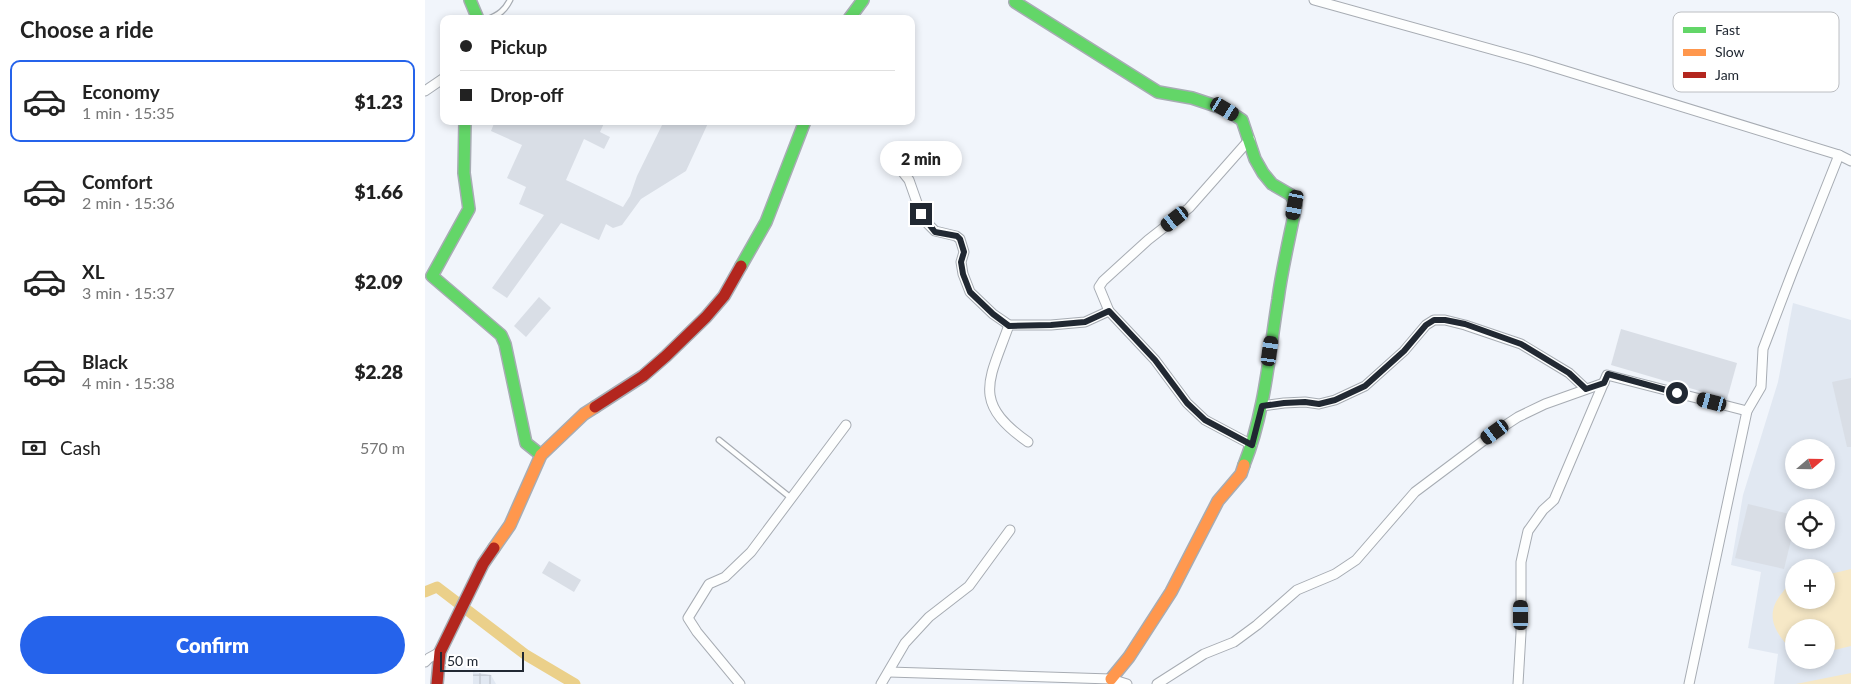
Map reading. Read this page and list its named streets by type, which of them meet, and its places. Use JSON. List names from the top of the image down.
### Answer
{
  "legend": ["Fast", "Slow", "Jam"],
  "scale_bar": "50 m",
  "north": "right",
  "page": {
    "heading": "Choose a ride",
    "banner": ["Pickup", "Drop-off"],
    "list": [
      {
        "name": "Economy",
        "note": "1 min · 15:35",
        "value": "$1.23"
      },
      {
        "name": "Comfort",
        "note": "2 min · 15:36",
        "value": "$1.66"
      },
      {
        "name": "XL",
        "note": "3 min · 15:37",
        "value": "$2.09"
      },
      {
        "name": "Black",
        "note": "4 min · 15:38",
        "value": "$2.28"
      }
    ],
    "bubble": "2 min",
    "pay": ["Cash", "570 m"],
    "map_buttons": ["+", "−"],
    "buttons": "Confirm",
    "scale": "50 m"
  }
}
